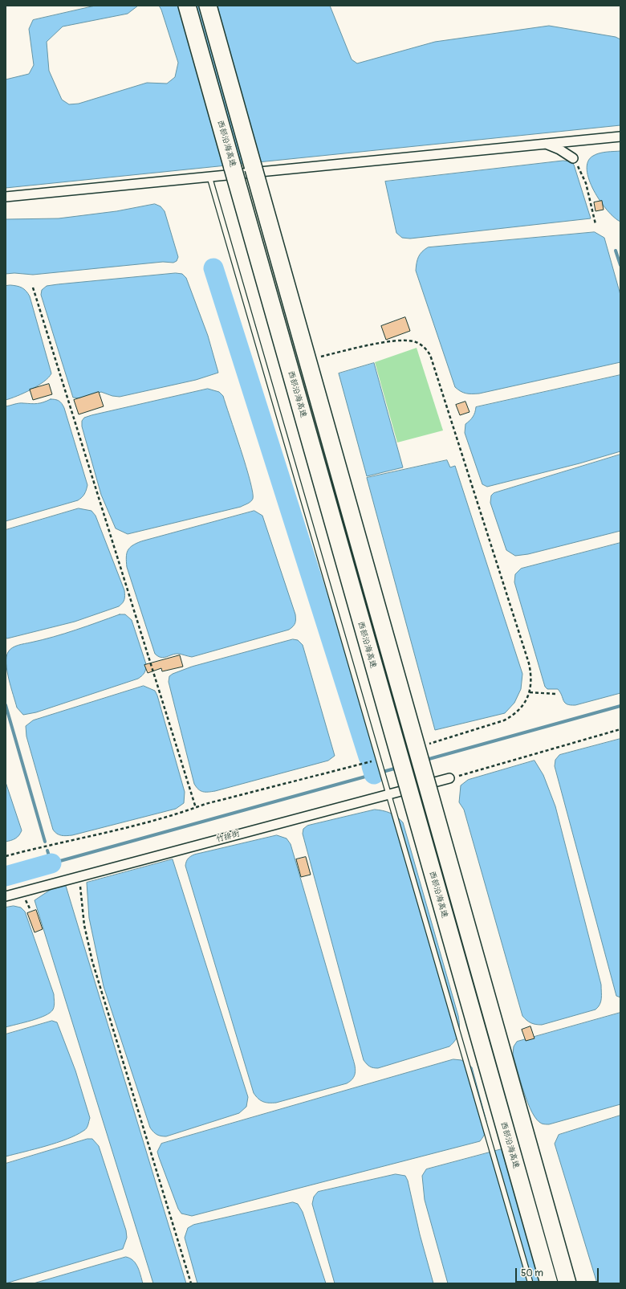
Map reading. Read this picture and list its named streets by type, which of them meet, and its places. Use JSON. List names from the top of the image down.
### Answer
{
  "streets": {
    "highway": ["西部沿海高速"],
    "street": ["竹排街"]
  },
  "scale_bar": "50 m"
}
